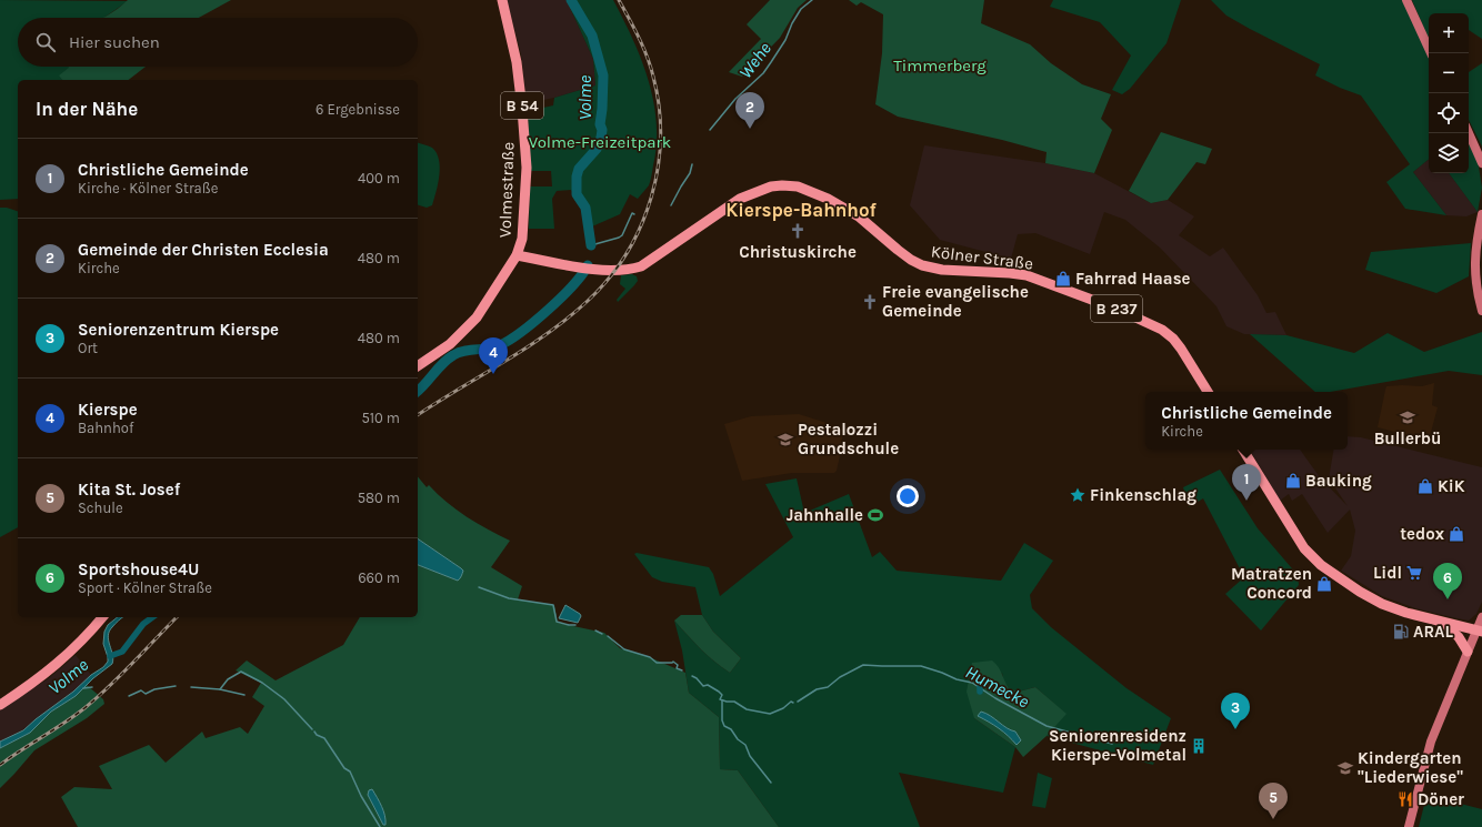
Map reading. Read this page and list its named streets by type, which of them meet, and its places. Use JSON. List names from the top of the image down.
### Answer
{
  "streets": {
    "main road": [
      "B 54",
      "Volmestraße",
      "Kölner Straße",
      "B 237"
    ]
  },
  "crossings": [
    ["Volmestraße", "Kölner Straße"]
  ],
  "districts": ["Kierspe-Bahnhof"],
  "water": ["Wehe", "Volme", "Humecke"],
  "parks": ["Timmerberg", "Volme-Freizeitpark"],
  "places": {
    "church": ["Christuskirche", "Freie evangelische Gemeinde"],
    "shop": [
      "Fahrrad Haase",
      "Bauking",
      "KiK",
      "tedox",
      "Matratzen Concord"
    ],
    "school or university": ["Bullerbü", "Pestalozzi Grundschule", "Kindergarten \"Liederwiese\""],
    "place": ["Finkenschlag"],
    "sports": ["Jahnhalle"],
    "supermarket": ["Lidl"],
    "fuel station": ["ARAL"],
    "building": ["Seniorenresidenz Kierspe-Volmetal"],
    "restaurant": ["Döner"]
  },
  "page": {
    "map_buttons": ["+", "−"],
    "search": "Hier suchen",
    "heading": ["In der Nähe", "6 Ergebnisse"],
    "pins": [
      "2",
      "4",
      "1",
      "6",
      "3",
      "5"
    ],
    "list": [
      {
        "mark": "1",
        "name": "Christliche Gemeinde",
        "note": "Kirche · Kölner Straße",
        "value": "400 m"
      },
      {
        "mark": "2",
        "name": "Gemeinde der Christen Ecclesia",
        "note": "Kirche",
        "value": "480 m"
      },
      {
        "mark": "3",
        "name": "Seniorenzentrum Kierspe",
        "note": "Ort",
        "value": "480 m"
      },
      {
        "mark": "4",
        "name": "Kierspe",
        "note": "Bahnhof",
        "value": "510 m"
      },
      {
        "mark": "5",
        "name": "Kita St. Josef",
        "note": "Schule",
        "value": "580 m"
      },
      {
        "mark": "6",
        "name": "Sportshouse4U",
        "note": "Sport · Kölner Straße",
        "value": "660 m"
      }
    ],
    "popup": ["Christliche Gemeinde", "Kirche"]
  }
}
